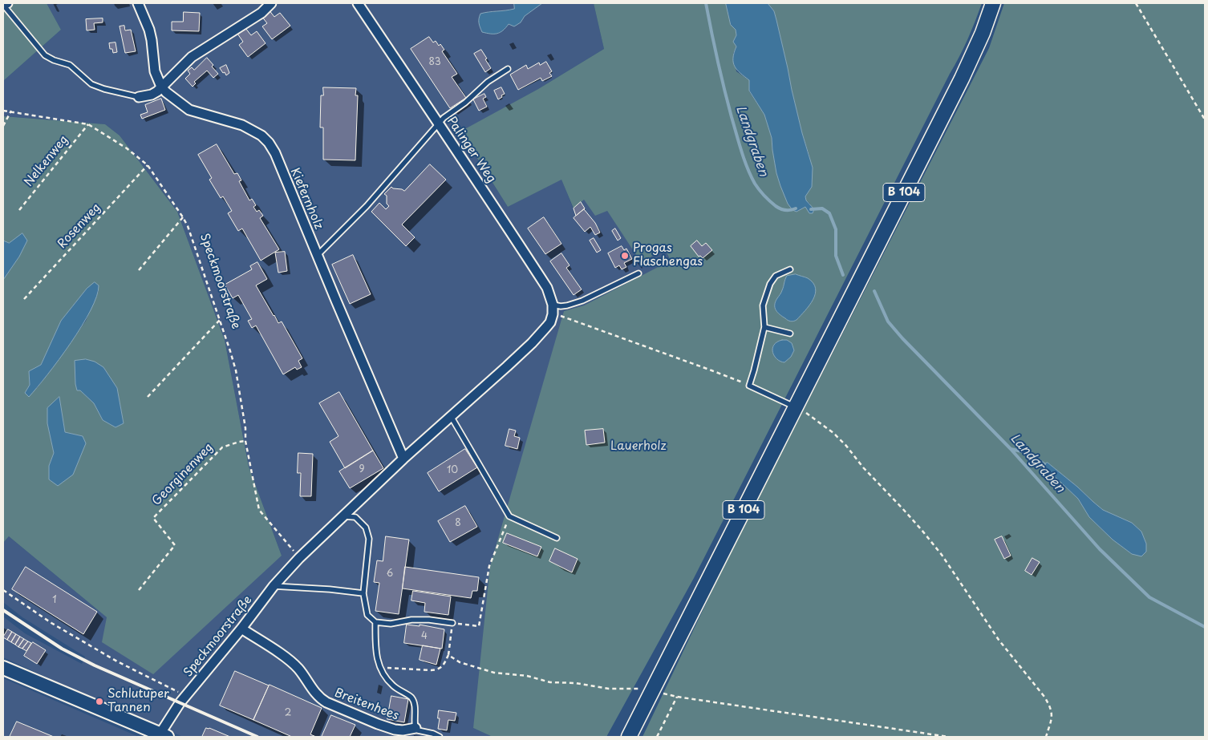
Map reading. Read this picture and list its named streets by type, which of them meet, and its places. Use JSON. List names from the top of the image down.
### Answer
{
  "streets": {
    "main road": ["B 104"],
    "street": [
      "Palinger Weg",
      "Kiefernholz",
      "Speckmoorstraße",
      "Breitenhees"
    ],
    "path": ["Nelkenweg", "Rosenweg", "Georginenweg"]
  },
  "crossings": [
    ["Palinger Weg", "Speckmoorstraße"],
    ["Nelkenweg", "Speckmoorstraße"],
    ["Kiefernholz", "Speckmoorstraße"],
    ["Rosenweg", "Speckmoorstraße"],
    ["Speckmoorstraße", "Georginenweg"],
    ["Speckmoorstraße", "Breitenhees"]
  ],
  "water": ["Landgraben"],
  "parks": ["Lauerholz"],
  "places": ["Progas Flaschengas", "Schlutuper Tannen"],
  "house_numbers": [
    "83",
    "9",
    "10",
    "8",
    "6",
    "1",
    "4",
    "2"
  ]
}
